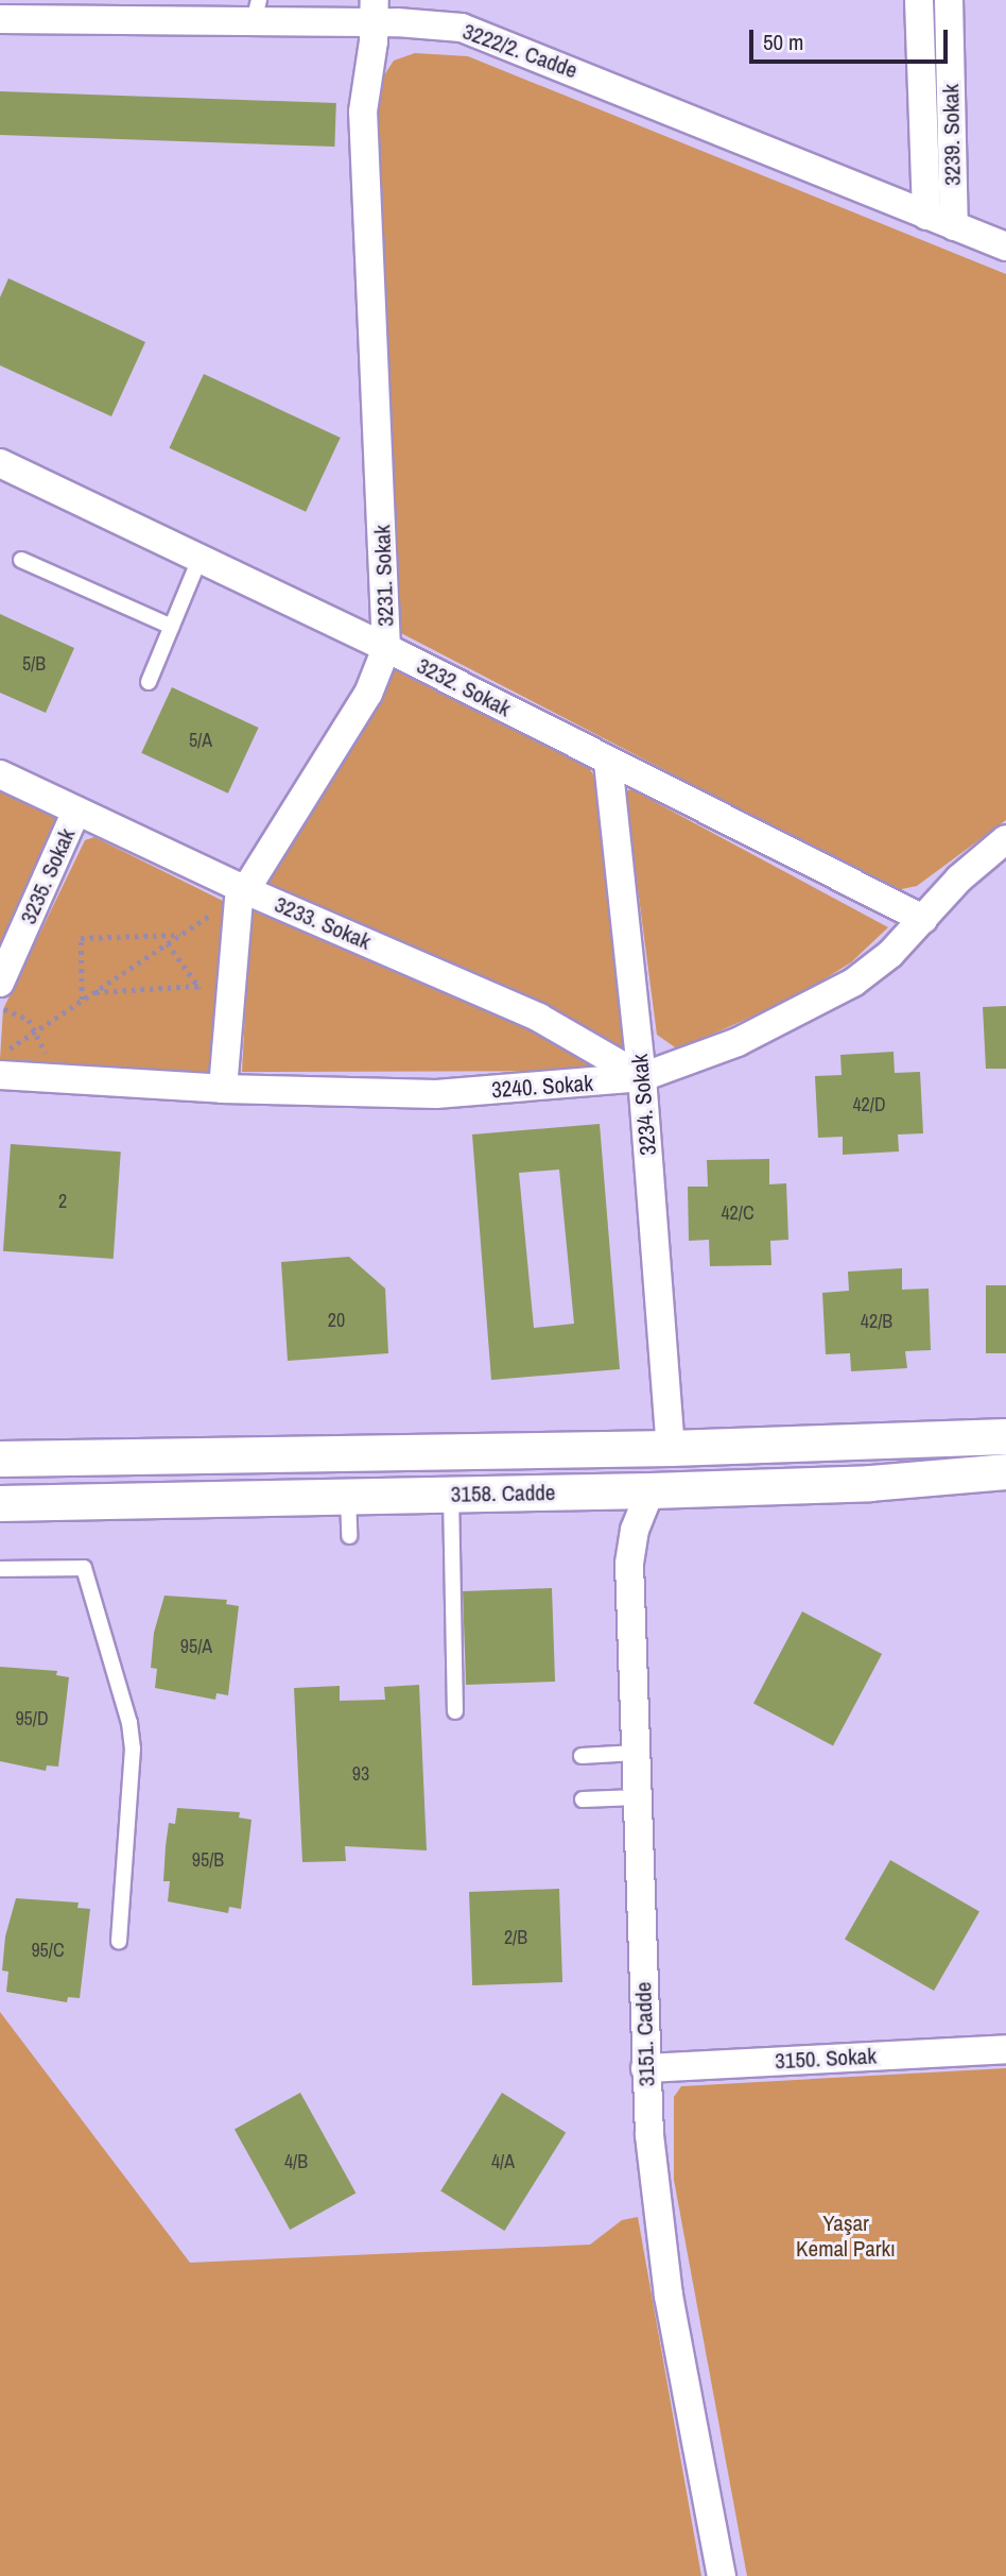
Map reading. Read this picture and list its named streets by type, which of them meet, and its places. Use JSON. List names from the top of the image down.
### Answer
{
  "streets": {
    "street": [
      "3222/2. Cadde",
      "3239. Sokak",
      "3231. Sokak",
      "3232. Sokak",
      "3235. Sokak",
      "3233. Sokak",
      "3240. Sokak",
      "3234. Sokak",
      "3158. Cadde",
      "3151. Cadde",
      "3150. Sokak"
    ]
  },
  "crossings": [
    ["3222/2. Cadde", "3239. Sokak"],
    ["3222/2. Cadde", "3231. Sokak"],
    ["3231. Sokak", "3232. Sokak"],
    ["3231. Sokak", "3233. Sokak"],
    ["3231. Sokak", "3240. Sokak"],
    ["3232. Sokak", "3240. Sokak"],
    ["3232. Sokak", "3234. Sokak"],
    ["3235. Sokak", "3233. Sokak"],
    ["3233. Sokak", "3240. Sokak"],
    ["3233. Sokak", "3234. Sokak"],
    ["3240. Sokak", "3234. Sokak"],
    ["3234. Sokak", "3158. Cadde"],
    ["3158. Cadde", "3151. Cadde"],
    ["3151. Cadde", "3150. Sokak"]
  ],
  "parks": ["Yaşar Kemal Parkı"],
  "house_numbers": [
    "5/B",
    "5/A",
    "42/D",
    "2",
    "42/C",
    "20",
    "42/B",
    "95/A",
    "95/D",
    "93",
    "95/B",
    "2/B",
    "95/C",
    "4/B",
    "4/A"
  ],
  "scale_bar": "50 m"
}
